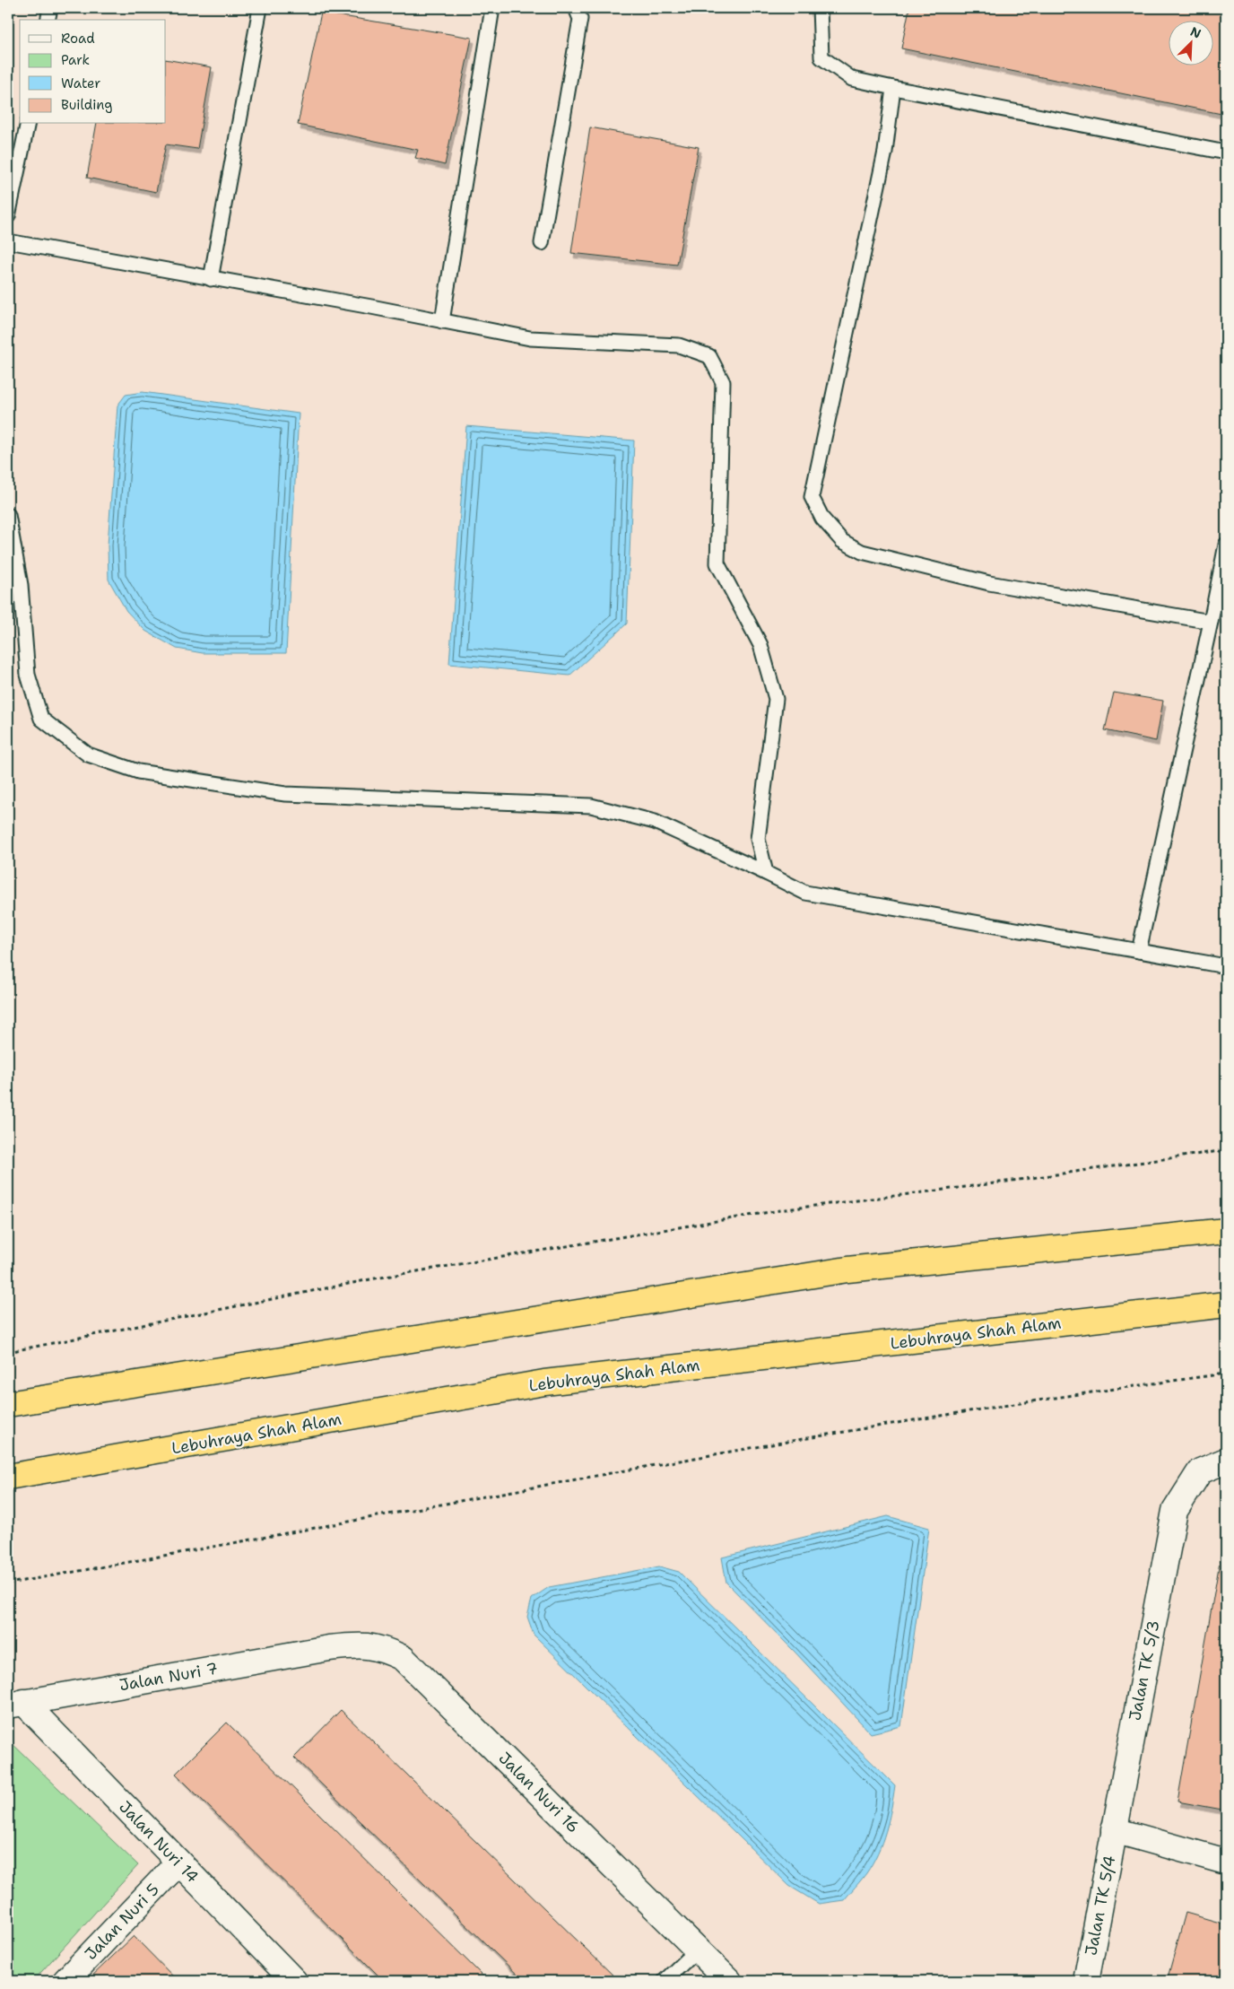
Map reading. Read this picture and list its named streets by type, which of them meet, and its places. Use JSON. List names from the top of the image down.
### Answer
{
  "streets": {
    "highway": ["Lebuhraya Shah Alam"],
    "street": [
      "Jalan TK 5/3",
      "Jalan Nuri 7",
      "Jalan Nuri 16",
      "Jalan Nuri 14",
      "Jalan TK 5/4",
      "Jalan Nuri 5"
    ]
  },
  "crossings": [
    ["Jalan TK 5/3", "Jalan TK 5/4"],
    ["Jalan Nuri 7", "Jalan Nuri 16"],
    ["Jalan Nuri 7", "Jalan Nuri 14"],
    ["Jalan Nuri 14", "Jalan Nuri 5"]
  ],
  "legend": [
    "Road",
    "Park",
    "Water",
    "Building"
  ],
  "north": "top right"
}
